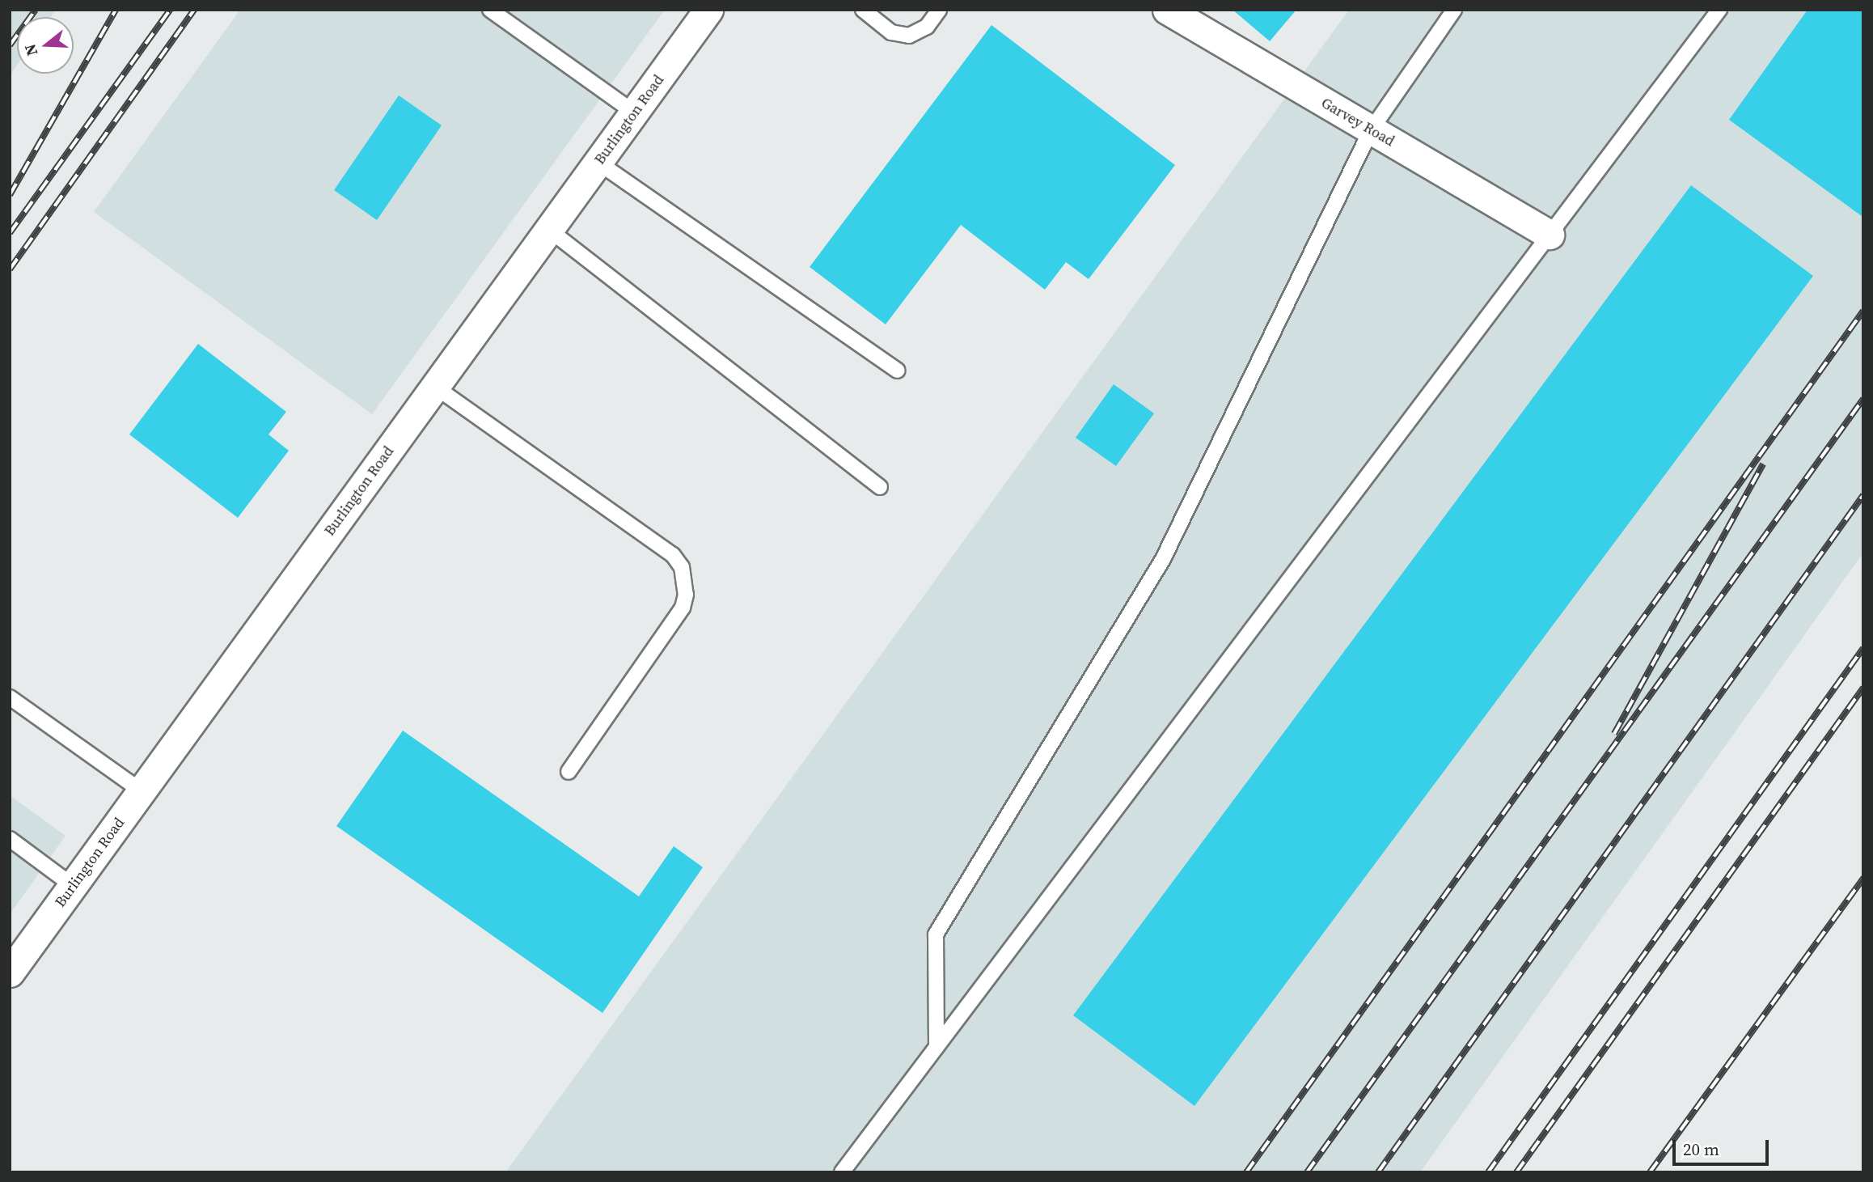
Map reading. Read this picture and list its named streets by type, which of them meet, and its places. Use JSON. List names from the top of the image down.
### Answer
{
  "streets": {
    "street": ["Burlington Road", "Garvey Road"]
  },
  "scale_bar": "20 m",
  "north": "left"
}
